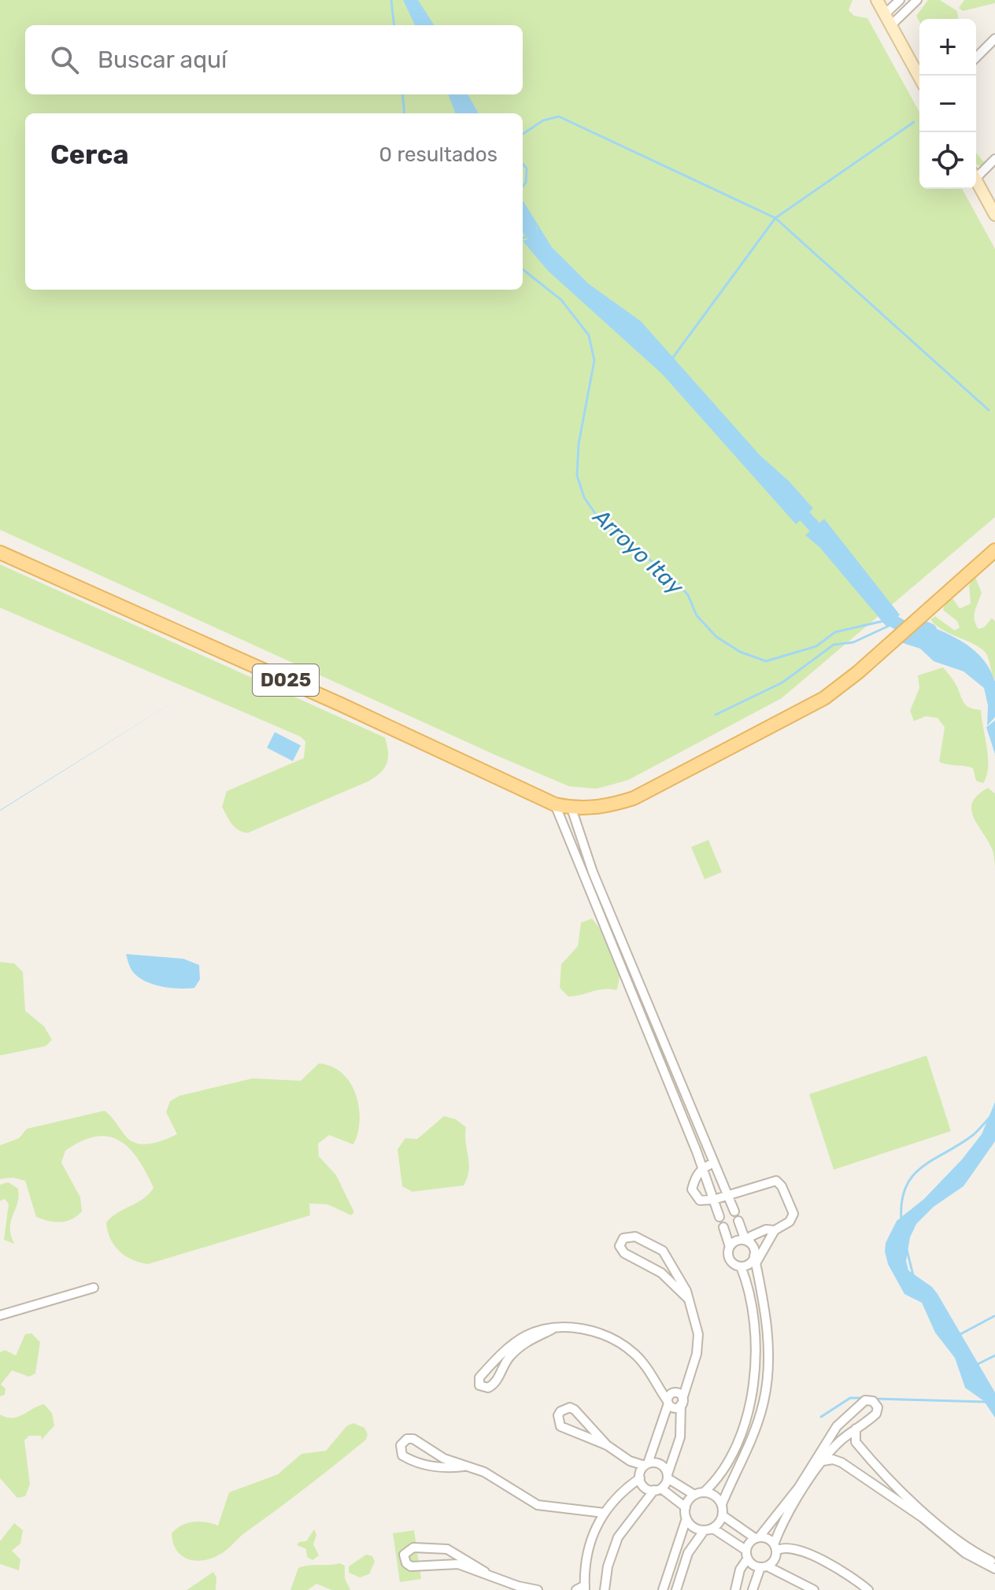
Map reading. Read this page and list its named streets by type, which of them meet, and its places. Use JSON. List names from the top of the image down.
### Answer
{
  "streets": {
    "main road": ["D025"]
  },
  "water": ["Arroyo Itay"],
  "page": {
    "map_buttons": ["+", "−"],
    "search": "Buscar aquí",
    "heading": ["Cerca", "0 resultados"]
  }
}
